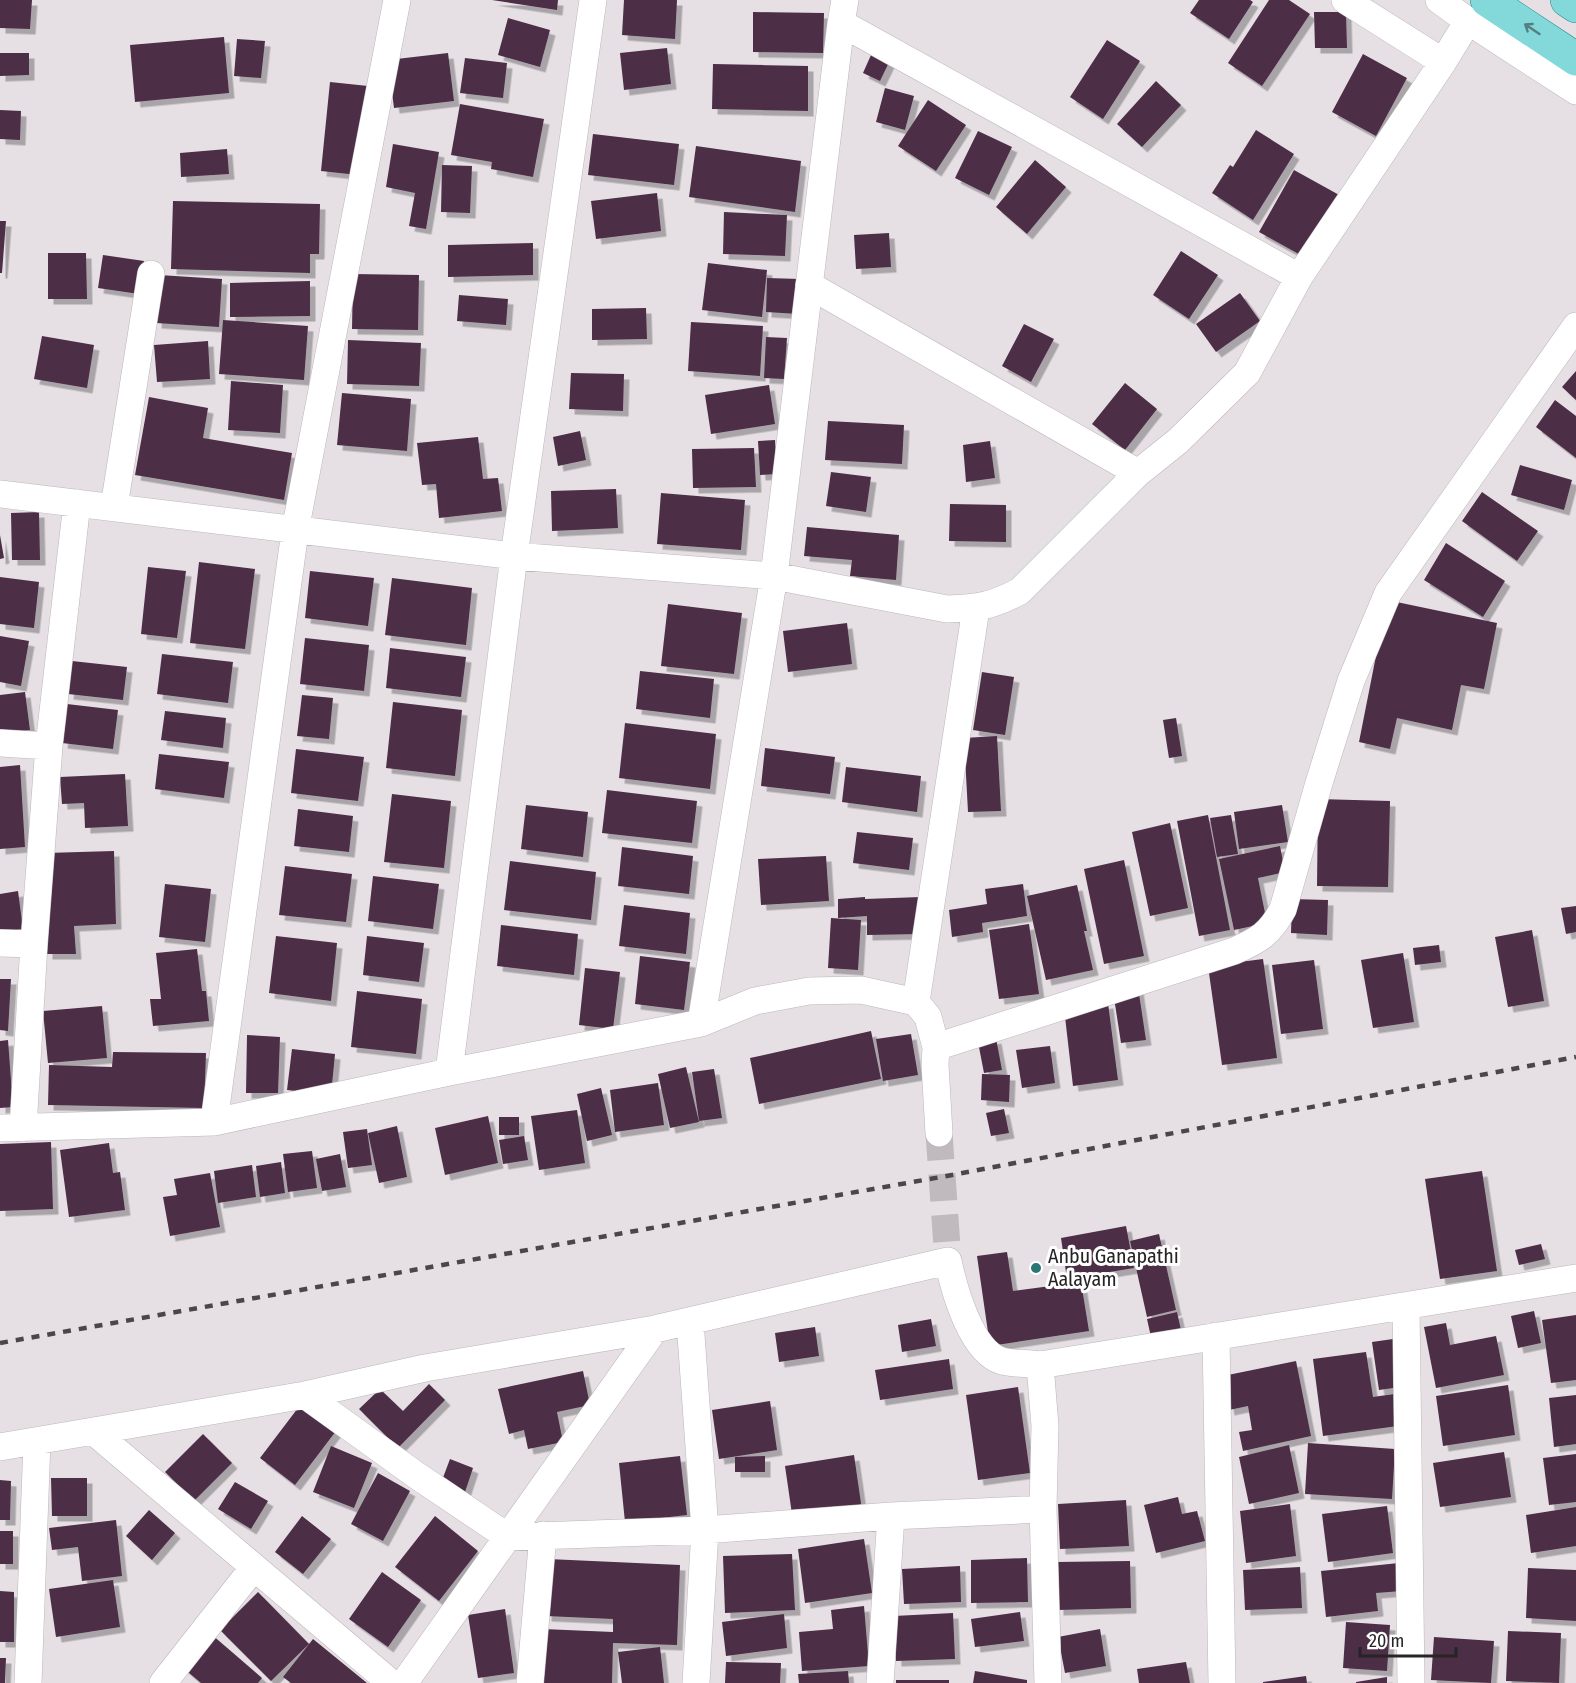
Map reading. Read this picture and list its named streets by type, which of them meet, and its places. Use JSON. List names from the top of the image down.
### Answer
{
  "places": ["Anbu Ganapathi Aalayam"],
  "scale_bar": "20 m"
}
